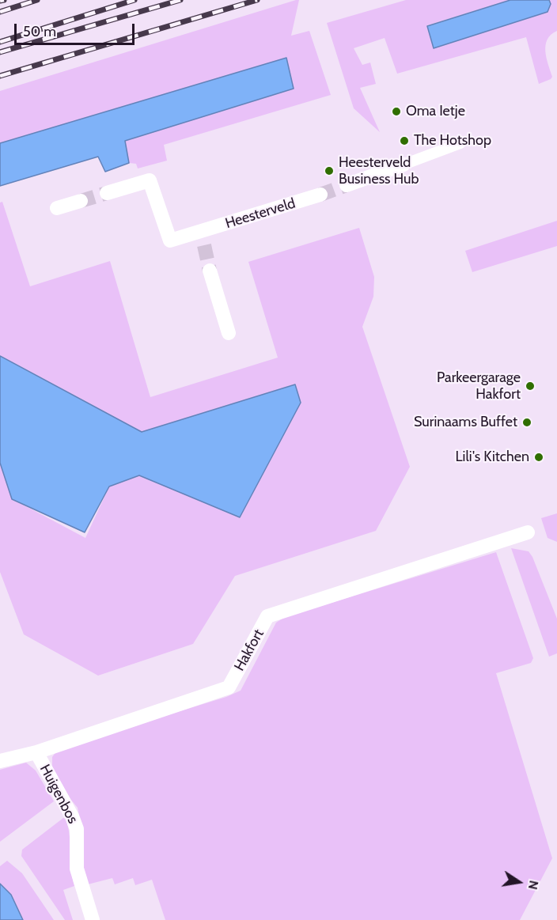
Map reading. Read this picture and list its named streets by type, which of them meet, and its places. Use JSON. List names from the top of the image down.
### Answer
{
  "streets": {
    "street": ["Heesterveld", "Hakfort", "Huigenbos"]
  },
  "crossings": [
    ["Hakfort", "Huigenbos"]
  ],
  "places": [
    "Oma Ietje",
    "The Hotshop",
    "Heesterveld Business Hub",
    "Parkeergarage Hakfort",
    "Surinaams Buffet",
    "Lili's Kitchen"
  ],
  "scale_bar": "50 m",
  "north": "right"
}
